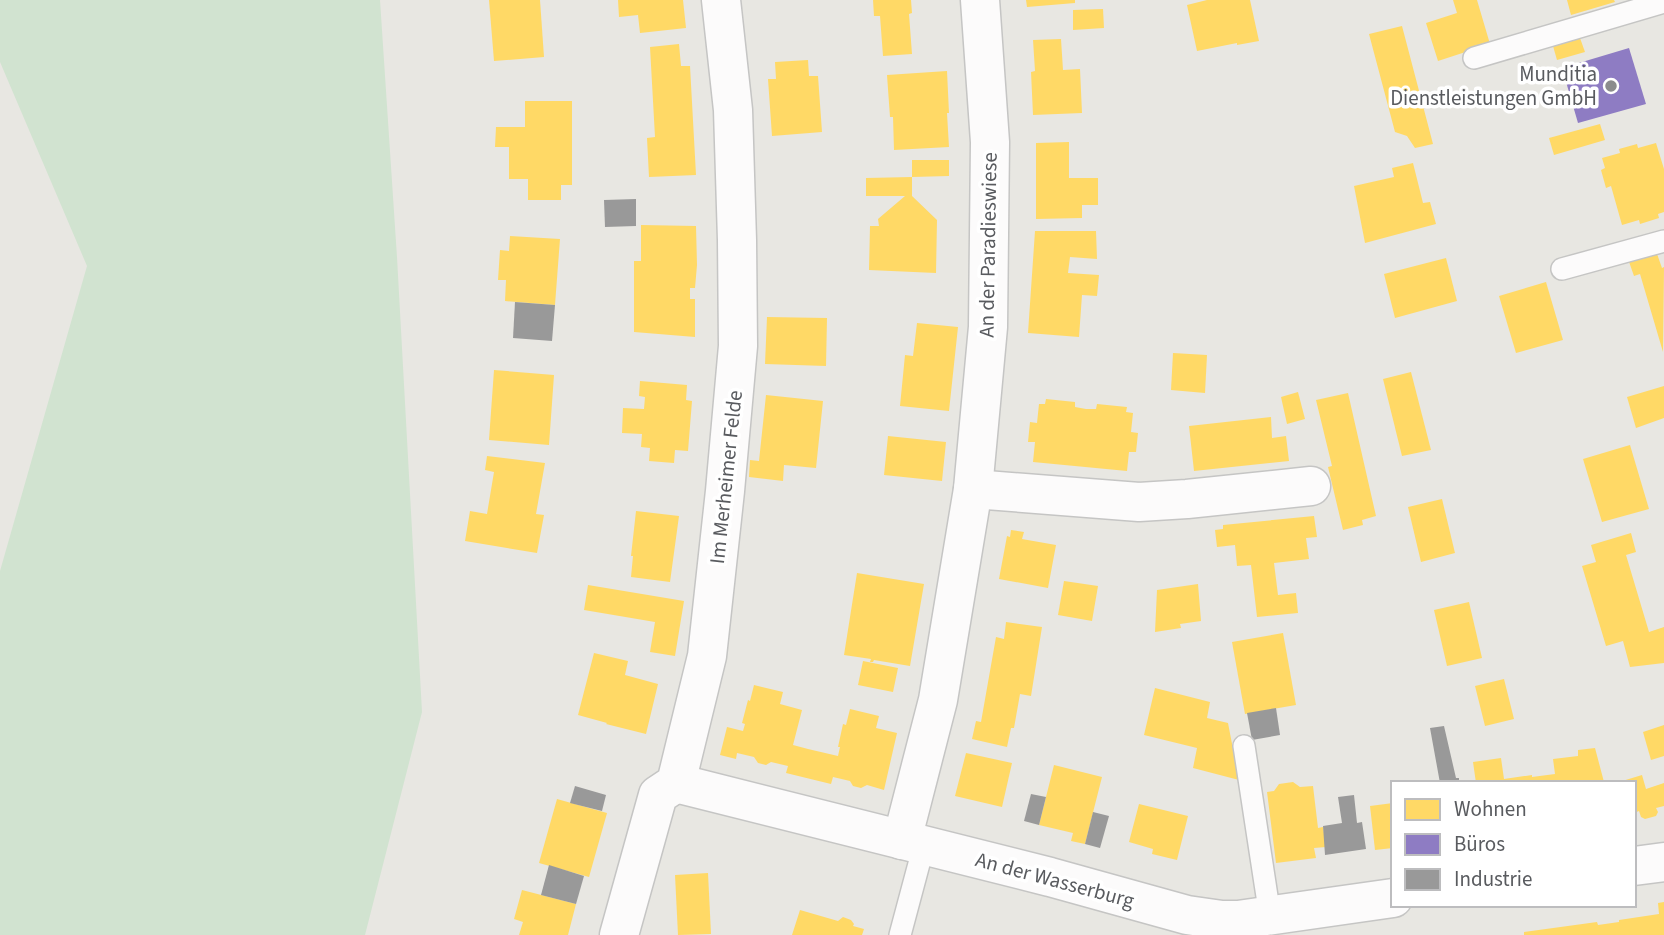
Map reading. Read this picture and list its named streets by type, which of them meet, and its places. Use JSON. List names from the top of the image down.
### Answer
{
  "streets": {
    "street": ["An der Paradieswiese", "Im Merheimer Felde", "An der Wasserburg"]
  },
  "crossings": [
    ["An der Paradieswiese", "An der Wasserburg"],
    ["Im Merheimer Felde", "An der Wasserburg"]
  ],
  "places": ["Munditia Dienstleistungen GmbH"],
  "legend": ["Wohnen", "Büros", "Industrie"]
}
